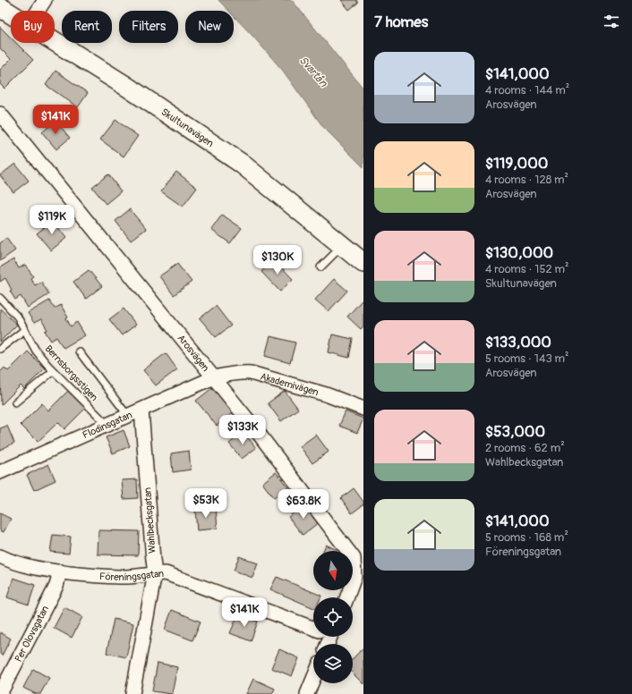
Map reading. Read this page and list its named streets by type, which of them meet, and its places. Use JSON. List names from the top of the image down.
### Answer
{
  "streets": {
    "street": [
      "Skultunavägen",
      "Arosvägen",
      "Akademivägen",
      "Flodinsgatan",
      "Wahlbecksgatan",
      "Föreningsgatan",
      "Per Olovsgatan"
    ],
    "lane": ["Bernsborgsstigen"]
  },
  "crossings": [
    ["Arosvägen", "Akademivägen"],
    ["Arosvägen", "Flodinsgatan"],
    ["Bernsborgsstigen", "Flodinsgatan"],
    ["Akademivägen", "Flodinsgatan"],
    ["Flodinsgatan", "Wahlbecksgatan"],
    ["Wahlbecksgatan", "Föreningsgatan"],
    ["Föreningsgatan", "Per Olovsgatan"]
  ],
  "water": ["Svartån"],
  "north": "bottom",
  "page": {
    "heading": "7 homes",
    "chip": [
      "Buy",
      "Rent",
      "Filters",
      "New"
    ],
    "list": [
      {
        "name": "$141,000",
        "note": "4 rooms · 144 m² · Arosvägen"
      },
      {
        "name": "$119,000",
        "note": "4 rooms · 128 m² · Arosvägen"
      },
      {
        "name": "$130,000",
        "note": "4 rooms · 152 m² · Skultunavägen"
      },
      {
        "name": "$133,000",
        "note": "5 rooms · 143 m² · Arosvägen"
      },
      {
        "name": "$53,000",
        "note": "2 rooms · 62 m² · Wahlbecksgatan"
      },
      {
        "name": "$141,000",
        "note": "5 rooms · 168 m² · Föreningsgatan"
      }
    ],
    "price": [
      "$141K",
      "$119K",
      "$130K",
      "$133K",
      "$53K",
      "$63.8K",
      "$141K"
    ]
  }
}
